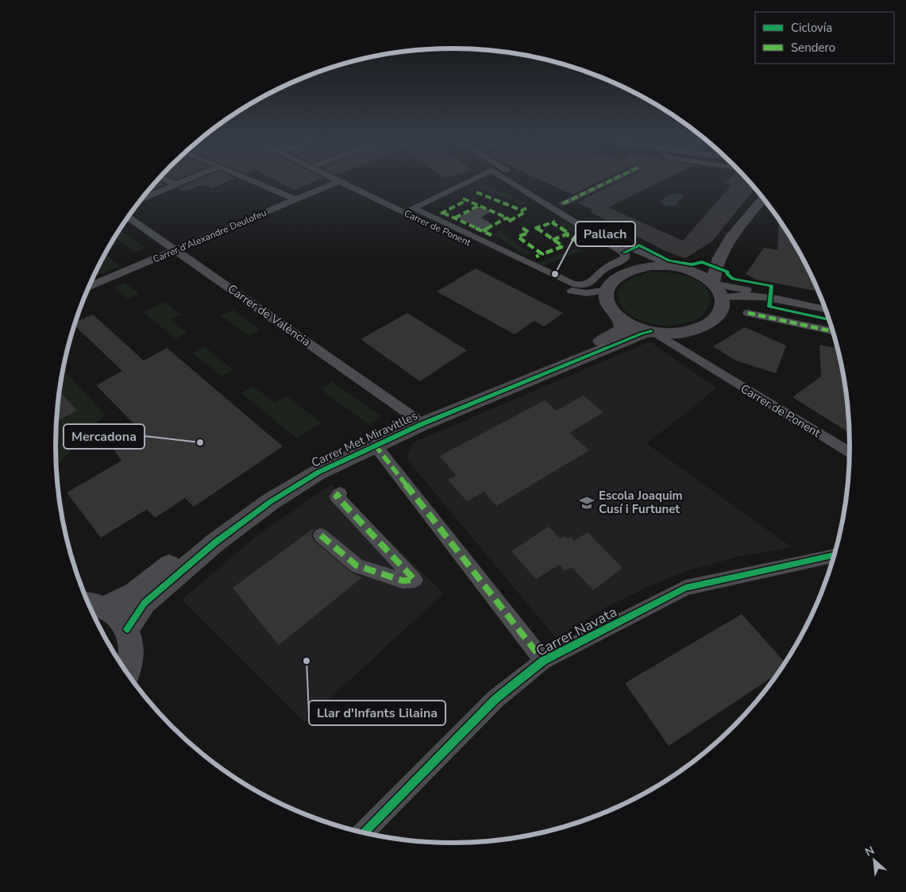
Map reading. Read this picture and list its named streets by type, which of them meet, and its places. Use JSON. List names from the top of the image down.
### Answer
{
  "streets": {
    "street": [
      "Carrer de Ponent",
      "Carrer d'Alexandre Deulofeu",
      "Carrer de València",
      "Carrer Met Miravitlles",
      "Carrer Navata"
    ]
  },
  "crossings": [
    ["Carrer de Ponent", "Carrer d'Alexandre Deulofeu"],
    ["Carrer de Ponent", "Carrer Met Miravitlles"],
    ["Carrer d'Alexandre Deulofeu", "Carrer de València"],
    ["Carrer de València", "Carrer Met Miravitlles"]
  ],
  "places": {
    "other": ["Pallach", "Mercadona", "Llar d'Infants Lilaina"],
    "school or university": ["Escola Joaquim Cusí i Furtunet"]
  },
  "legend": ["Ciclovía", "Sendero"],
  "north": "top left"
}
